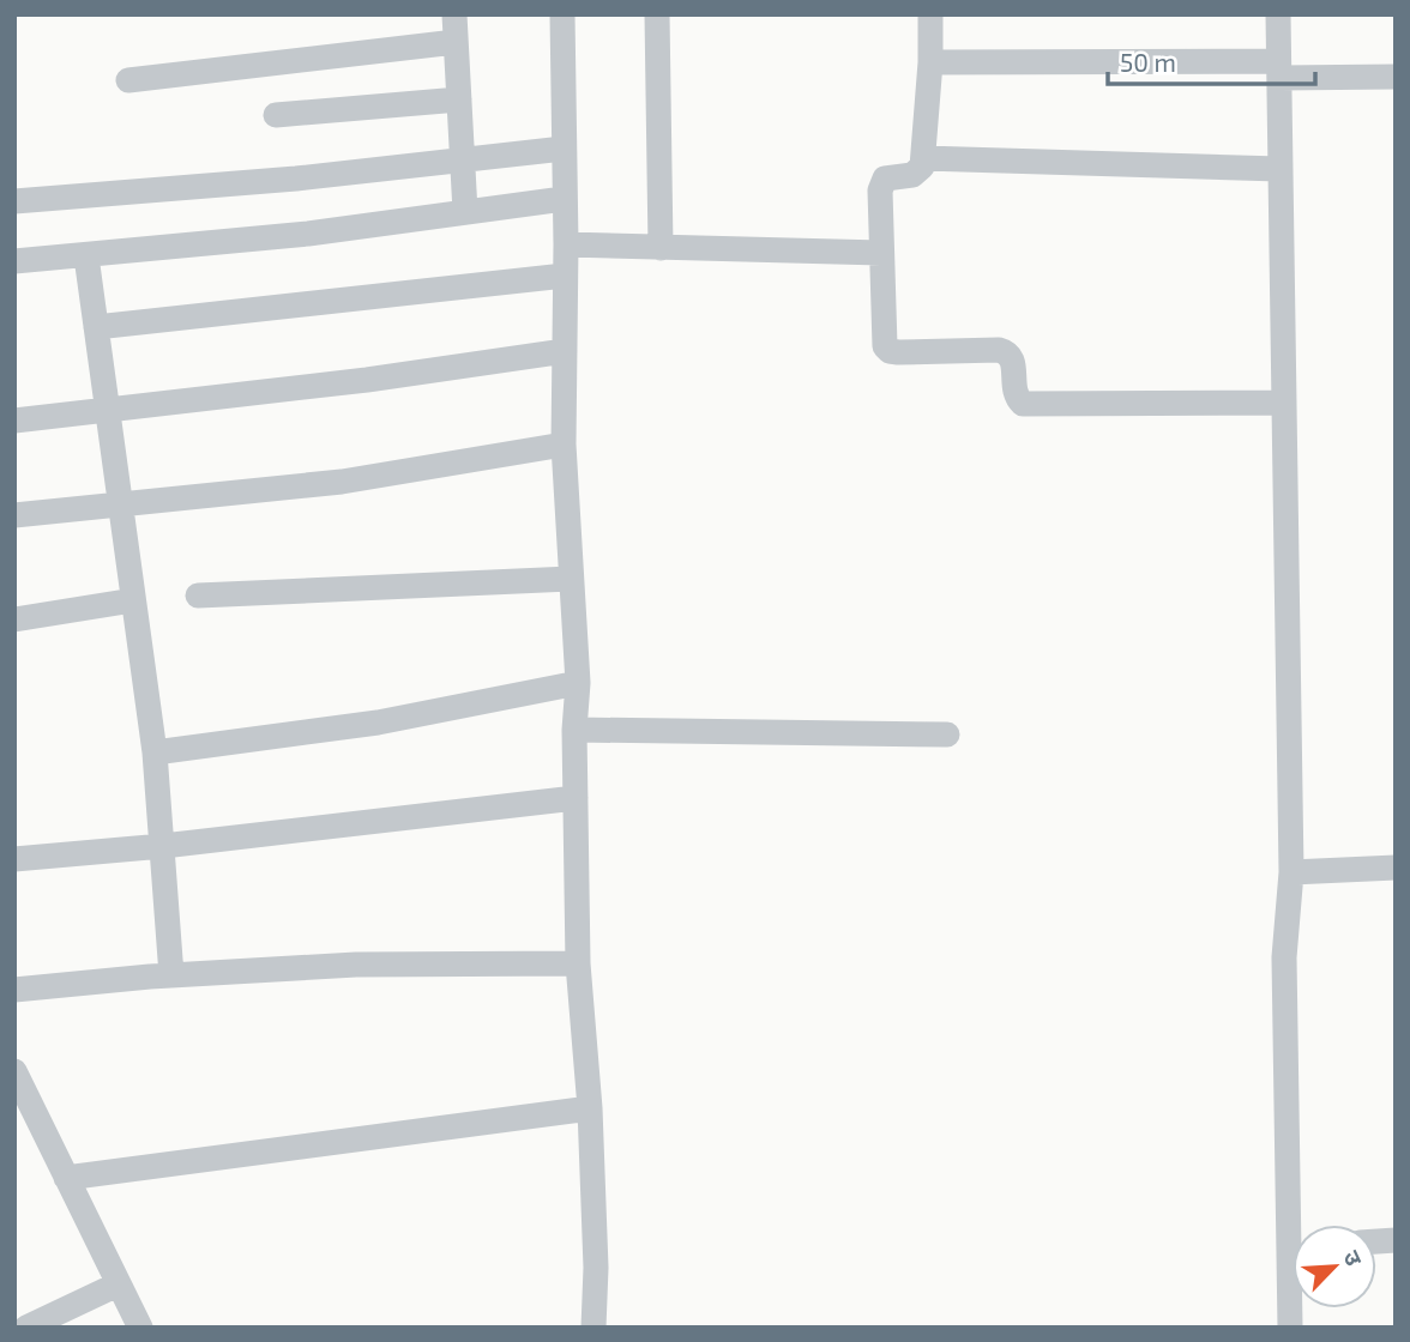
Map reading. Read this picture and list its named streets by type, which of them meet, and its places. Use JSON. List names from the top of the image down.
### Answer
{
  "scale_bar": "50 m",
  "north": "top right"
}
